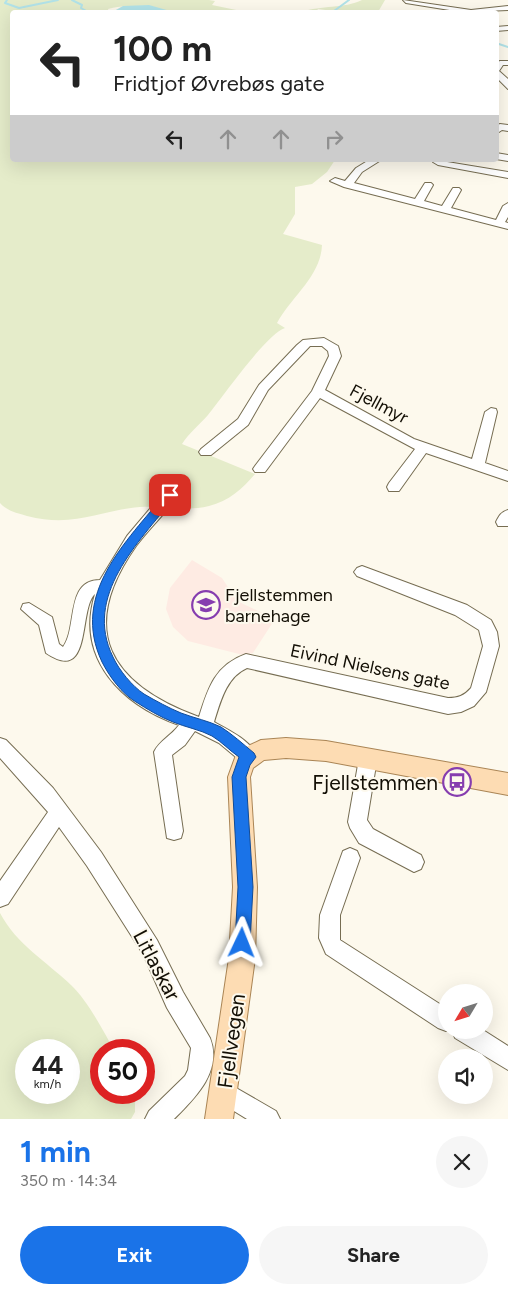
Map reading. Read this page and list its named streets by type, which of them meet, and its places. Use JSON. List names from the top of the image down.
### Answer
{
  "streets": {
    "main road": ["Fjellvegen"],
    "street": ["Fjellmyr", "Eivind Nielsens gate", "Litlaskar"]
  },
  "places": {
    "school or university": ["Fjellstemmen barnehage"],
    "bus stop": ["Fjellstemmen"]
  },
  "north": "bottom left",
  "page": {
    "turn": ["100 m", "Fridtjof Øvrebøs gate"],
    "speed": "44 km/h",
    "limit": "50",
    "heading": ["1 min", "350 m · 14:34"],
    "buttons": ["Exit", "Share"]
  }
}
